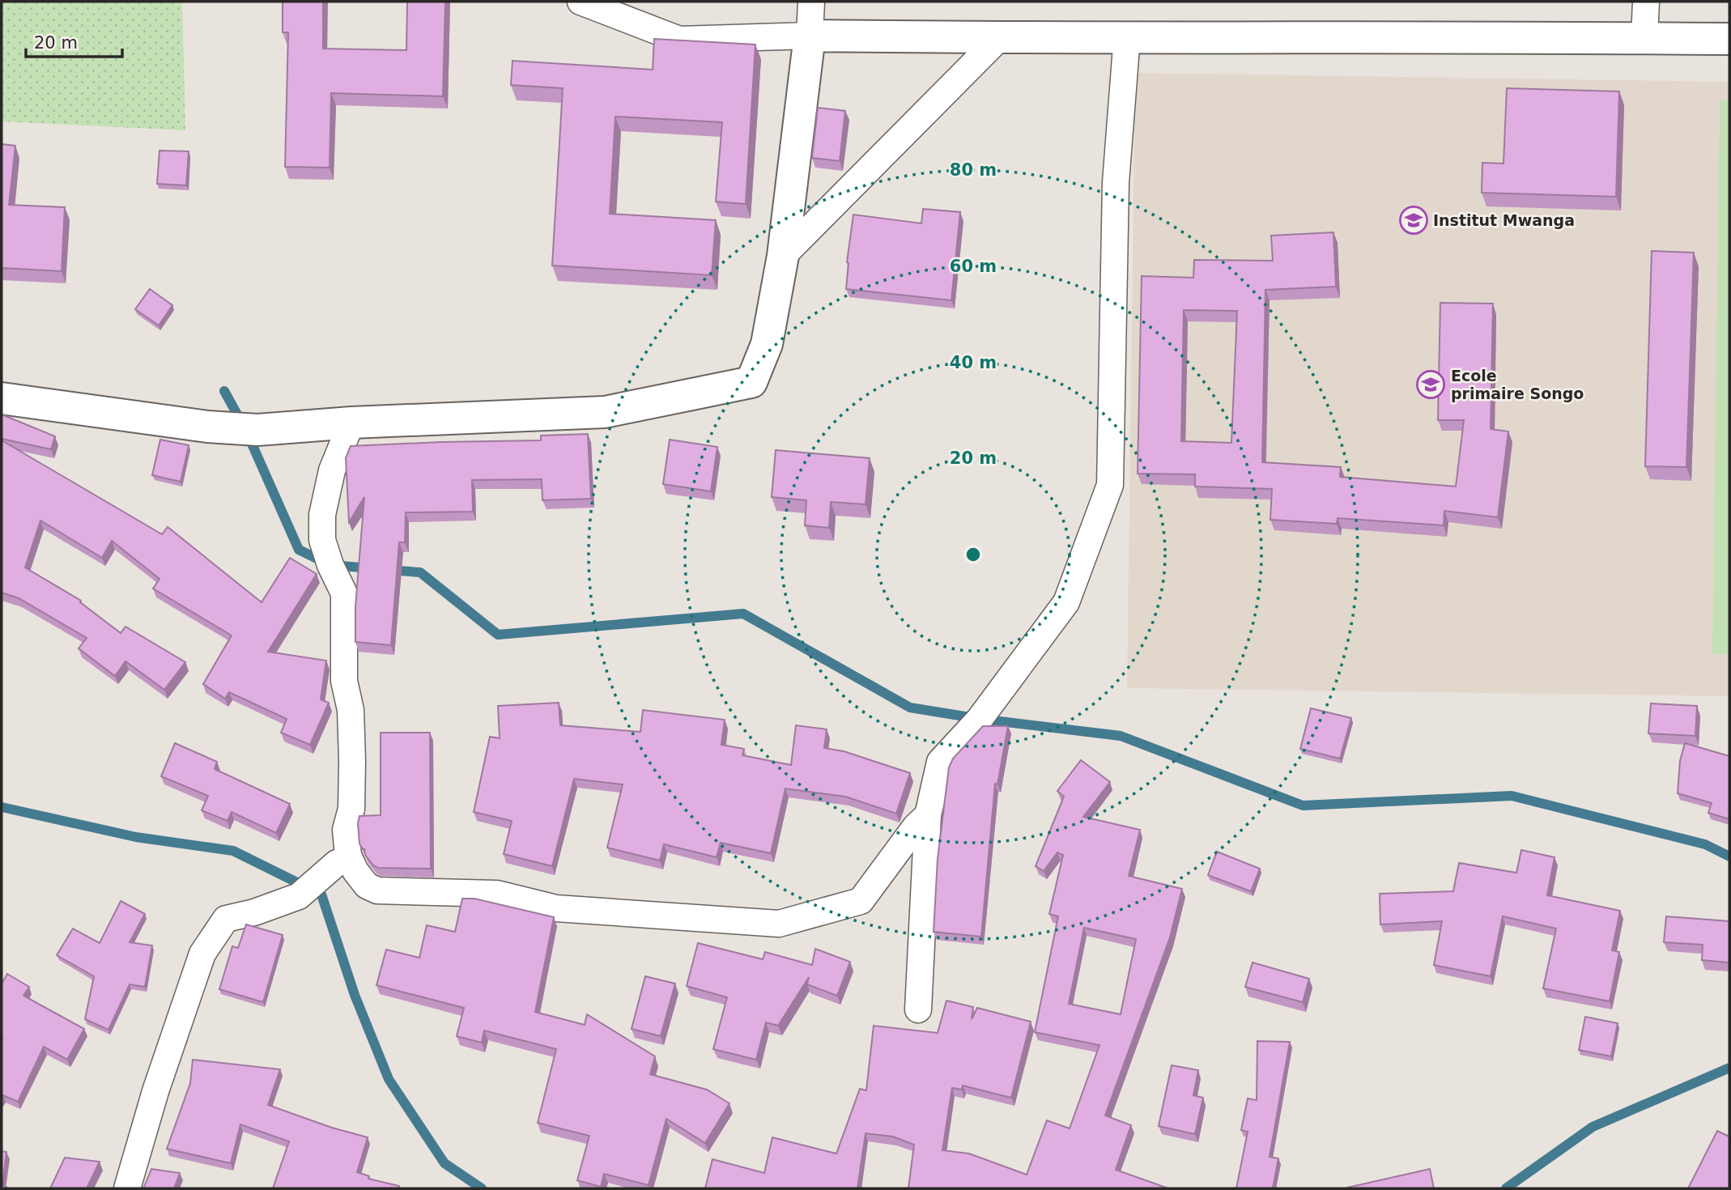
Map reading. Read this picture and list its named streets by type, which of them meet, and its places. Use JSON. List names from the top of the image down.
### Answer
{
  "places": {
    "school or university": ["Institut Mwanga", "Ecole primaire Songo"]
  },
  "scale_bar": "20 m",
  "rings": [
    "80 m",
    "60 m",
    "40 m",
    "20 m"
  ]
}
